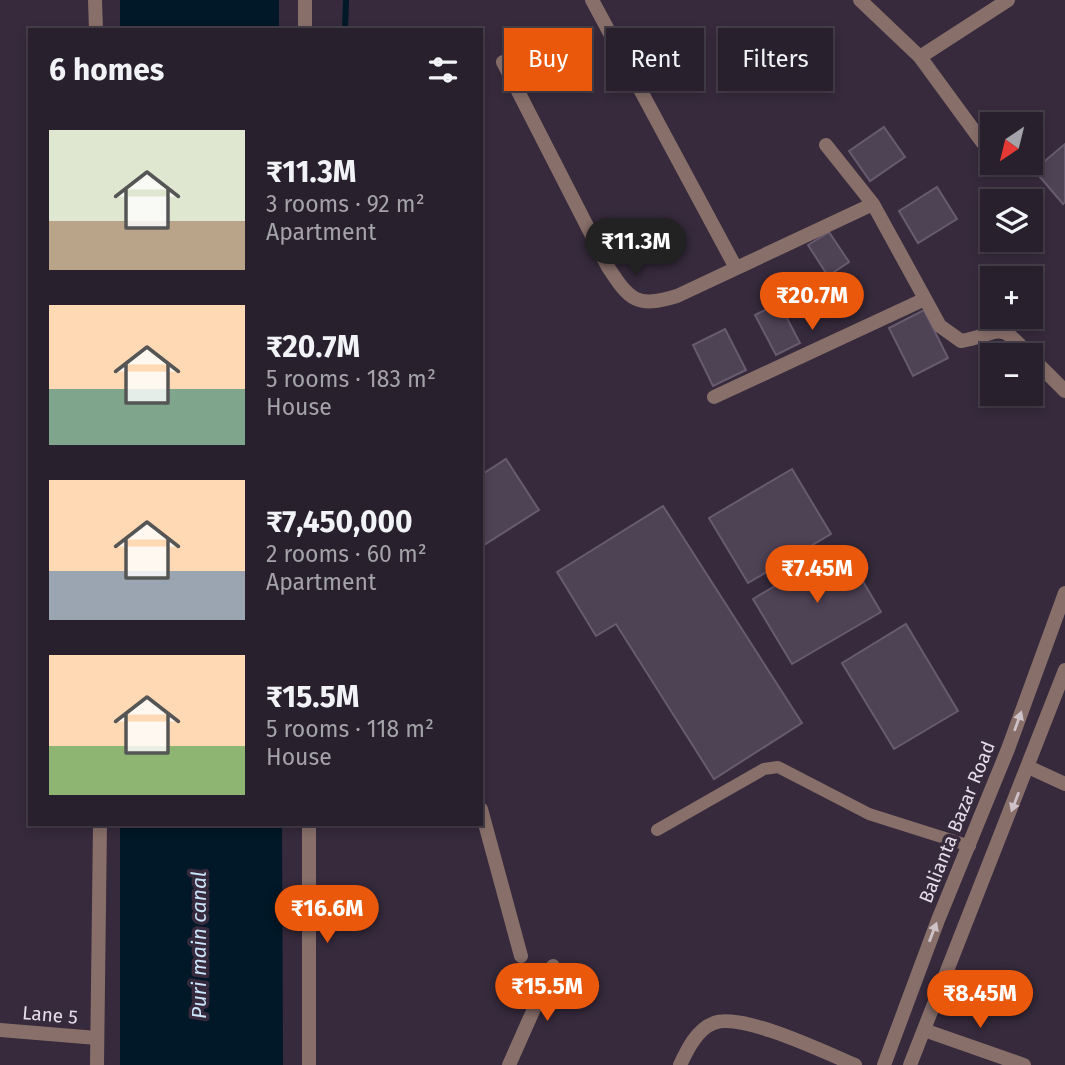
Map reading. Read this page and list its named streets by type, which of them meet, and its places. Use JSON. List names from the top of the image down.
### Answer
{
  "streets": {
    "street": ["Balianta Bazar Road", "Lane 5"]
  },
  "water": ["Puri main canal"],
  "north": "bottom left",
  "page": {
    "chip": ["Buy", "Rent", "Filters"],
    "heading": "6 homes",
    "map_buttons": ["+", "−"],
    "list": [
      {
        "name": "₹11.3M",
        "note": "3 rooms · 92 m² · Apartment"
      },
      {
        "name": "₹20.7M",
        "note": "5 rooms · 183 m² · House"
      },
      {
        "name": "₹7,450,000",
        "note": "2 rooms · 60 m² · Apartment"
      },
      {
        "name": "₹15.5M",
        "note": "5 rooms · 118 m² · House"
      }
    ],
    "price": [
      "₹11.3M",
      "₹20.7M",
      "₹7.45M",
      "₹16.6M",
      "₹15.5M",
      "₹8.45M"
    ]
  }
}
